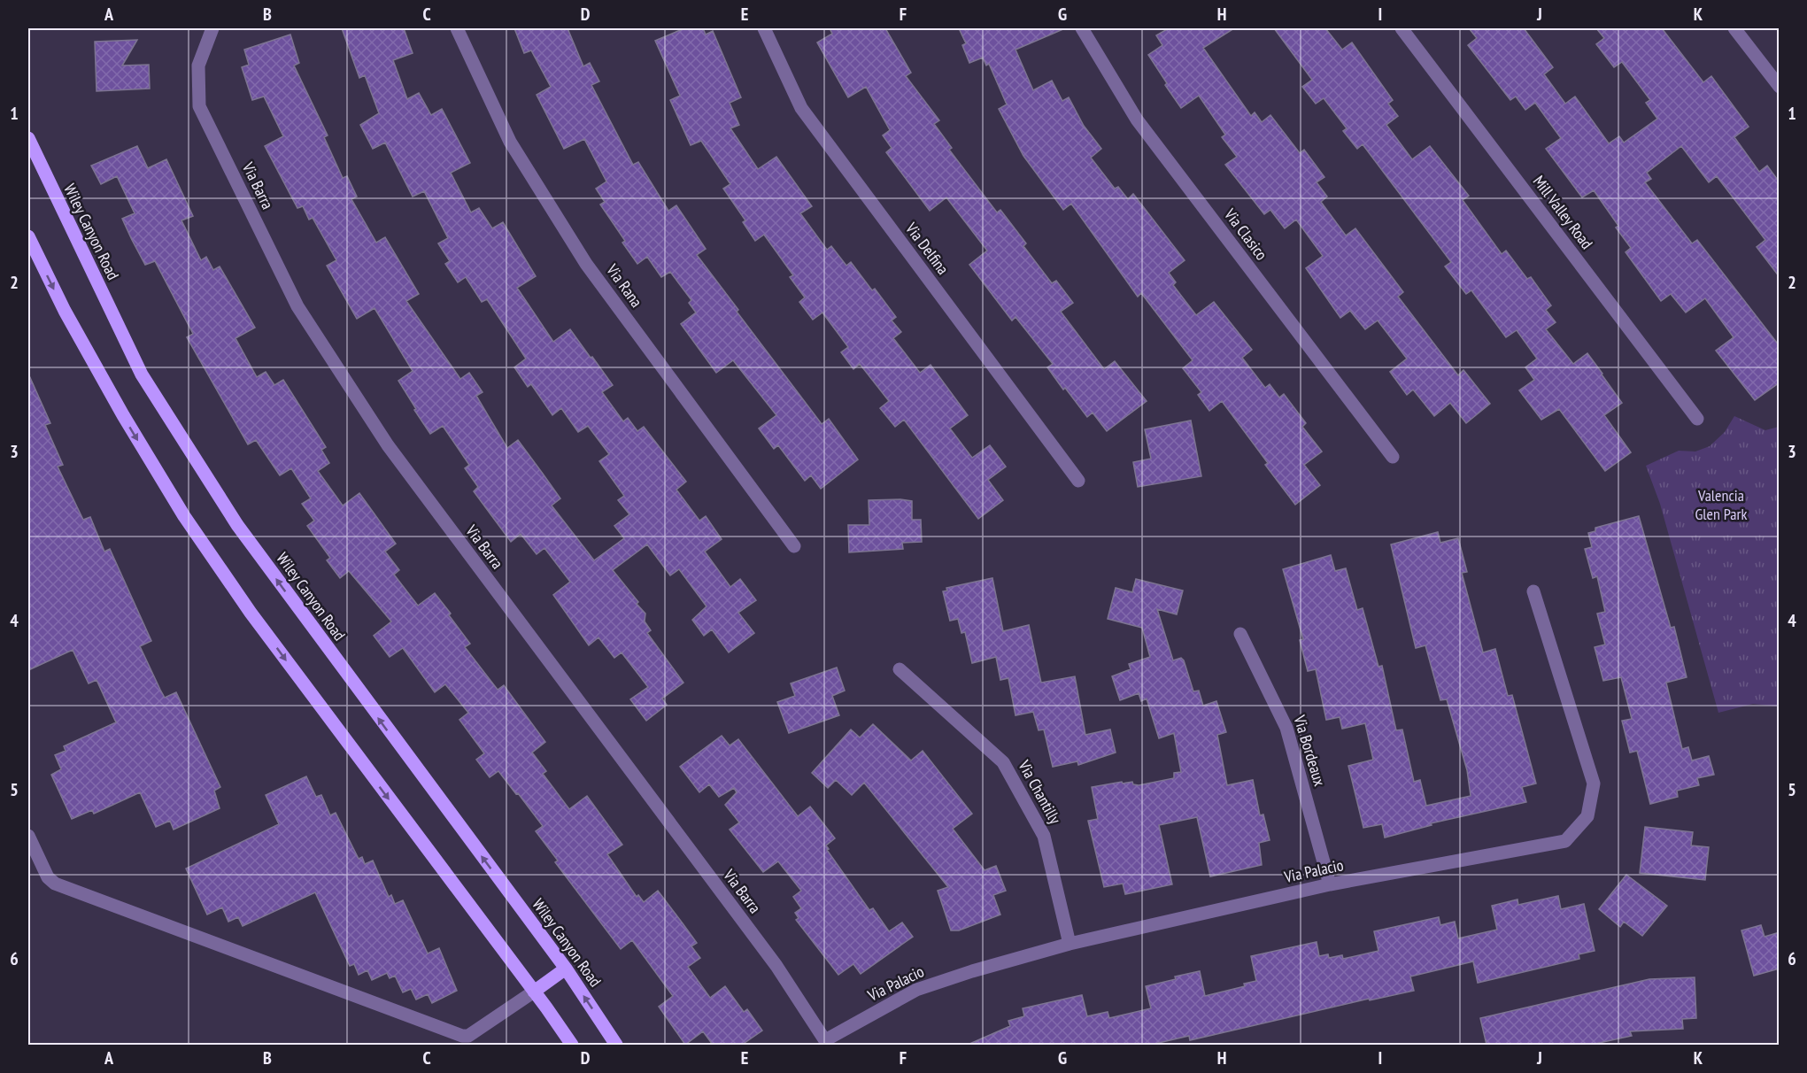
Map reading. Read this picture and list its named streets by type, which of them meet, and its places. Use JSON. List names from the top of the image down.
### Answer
{
  "streets": {
    "main road": ["Wiley Canyon Road"],
    "street": [
      "Via Barra",
      "Mill Valley Road",
      "Via Clasico",
      "Via Delfina",
      "Via Rana",
      "Via Bordeaux",
      "Via Chantilly",
      "Via Palacio"
    ]
  },
  "crossings": [
    ["Via Barra", "Via Palacio"],
    ["Via Bordeaux", "Via Palacio"],
    ["Via Chantilly", "Via Palacio"]
  ],
  "parks": ["Valencia Glen Park"],
  "grid": {
    "columns": [
      "A",
      "B",
      "C",
      "D",
      "E",
      "F",
      "G",
      "H",
      "I",
      "J",
      "K"
    ],
    "rows": [
      "1",
      "2",
      "3",
      "4",
      "5",
      "6"
    ]
  }
}
